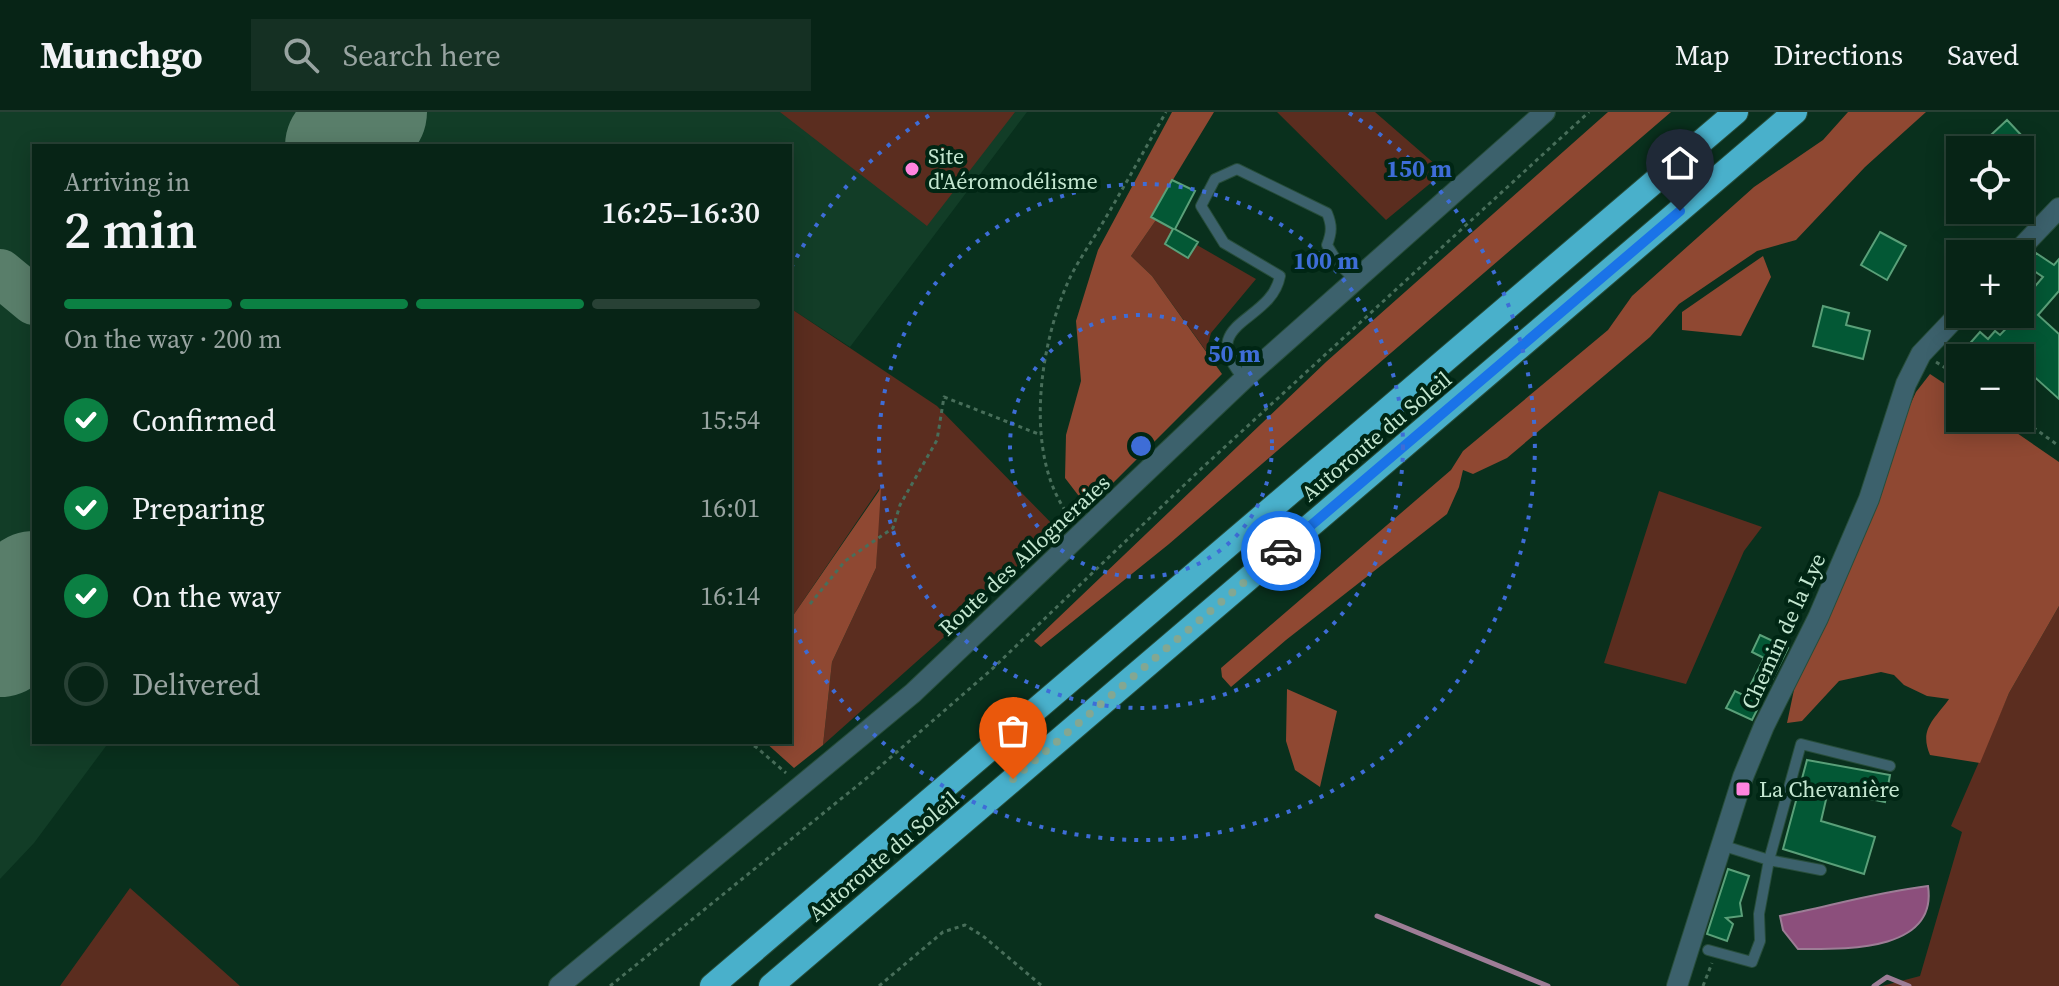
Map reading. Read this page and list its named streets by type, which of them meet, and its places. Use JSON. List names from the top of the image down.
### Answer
{
  "streets": {
    "highway": ["Autoroute du Soleil"],
    "street": ["Route des Allogneraies", "Chemin de la Lye"]
  },
  "places": {
    "other": ["Site d'Aéromodélisme"],
    "transit": ["La Chevanière"]
  },
  "page": {
    "header": "Munchgo",
    "search": "Search here",
    "nav": ["Map", "Directions", "Saved"],
    "map_buttons": ["+", "−"],
    "heading": ["2 min", "Arriving in", "16:25–16:30"],
    "bar": "On the way · 200 m",
    "list": [
      ["Confirmed", "15:54"],
      ["Preparing", "16:01"],
      ["On the way", "16:14"],
      "Delivered"
    ]
  },
  "rings": ["150 m", "100 m", "50 m"]
}
